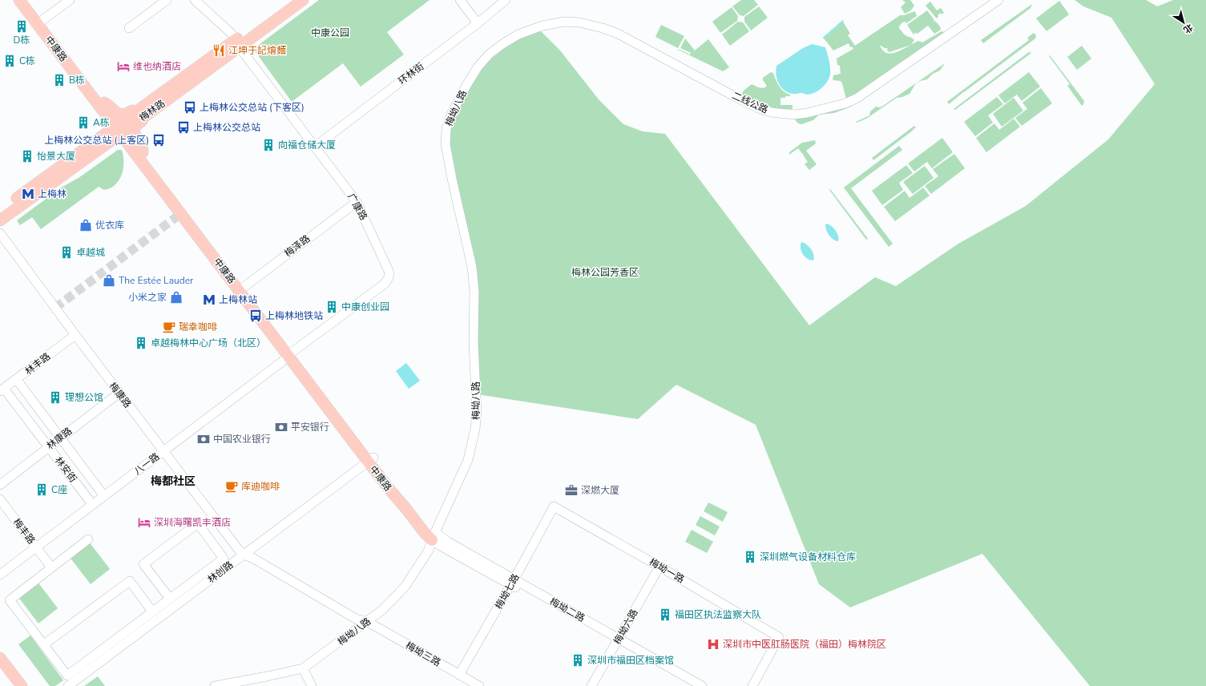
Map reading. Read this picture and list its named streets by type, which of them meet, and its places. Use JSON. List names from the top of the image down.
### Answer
{
  "streets": {
    "main road": ["中康路", "梅林路"],
    "street": [
      "环林街",
      "二线公路",
      "梅坳八路",
      "广康路",
      "梅泽路",
      "林丰路",
      "梅康路",
      "林康路",
      "八一路",
      "林安街",
      "梅丰路",
      "梅坳一路",
      "林创路",
      "梅坳七路",
      "梅坳二路",
      "梅坳六路",
      "梅坳三路"
    ]
  },
  "crossings": [
    ["中康路", "梅坳八路"],
    ["中康路", "梅林路"],
    ["中康路", "广康路"],
    ["中康路", "梅泽路"],
    ["中康路", "八一路"],
    ["中康路", "林创路"],
    ["中康路", "梅坳二路"],
    ["环林街", "广康路"],
    ["二线公路", "梅坳八路"],
    ["梅坳八路", "梅坳二路"],
    ["梅坳八路", "梅坳三路"],
    ["梅林路", "广康路"],
    ["广康路", "梅泽路"],
    ["广康路", "八一路"],
    ["林丰路", "梅康路"],
    ["林丰路", "林安街"],
    ["梅康路", "林康路"],
    ["梅康路", "八一路"],
    ["梅康路", "林创路"],
    ["梅康路", "梅坳三路"],
    ["林康路", "林安街"],
    ["八一路", "林安街"],
    ["八一路", "梅丰路"],
    ["梅坳一路", "梅坳七路"],
    ["梅坳一路", "梅坳六路"],
    ["林创路", "梅坳三路"],
    ["梅坳七路", "梅坳二路"],
    ["梅坳七路", "梅坳三路"],
    ["梅坳二路", "梅坳六路"]
  ],
  "districts": ["梅都社区"],
  "parks": ["中康公园", "梅林公园芳香区"],
  "places": {
    "building": [
      "D栋",
      "C栋",
      "B栋",
      "A栋",
      "向福仓储大厦",
      "怡景大厦",
      "卓越城",
      "中康创业园",
      "卓越梅林中心广场（北区）",
      "理想公馆",
      "C座",
      "深圳燃气设备材料仓库",
      "福田区执法监察大队",
      "深圳市福田区档案馆"
    ],
    "restaurant": ["江坤于記燴麵"],
    "hotel": ["维也纳酒店", "深圳海曙凯丰酒店"],
    "bus stop": [
      "上梅林公交总站 (下客区)",
      "上梅林公交总站",
      "上梅林公交总站 (上客区)",
      "上梅林地铁站"
    ],
    "metro station": ["上梅林", "上梅林站"],
    "shop": ["优衣库", "The Estée Lauder", "小米之家"],
    "cafe": ["瑞幸咖啡", "库迪咖啡"],
    "bank": ["平安银行", "中国农业银行"],
    "office": ["深燃大厦"],
    "hospital": ["深圳市中医肛肠医院（福田）梅林院区"]
  },
  "north": "bottom right"
}
